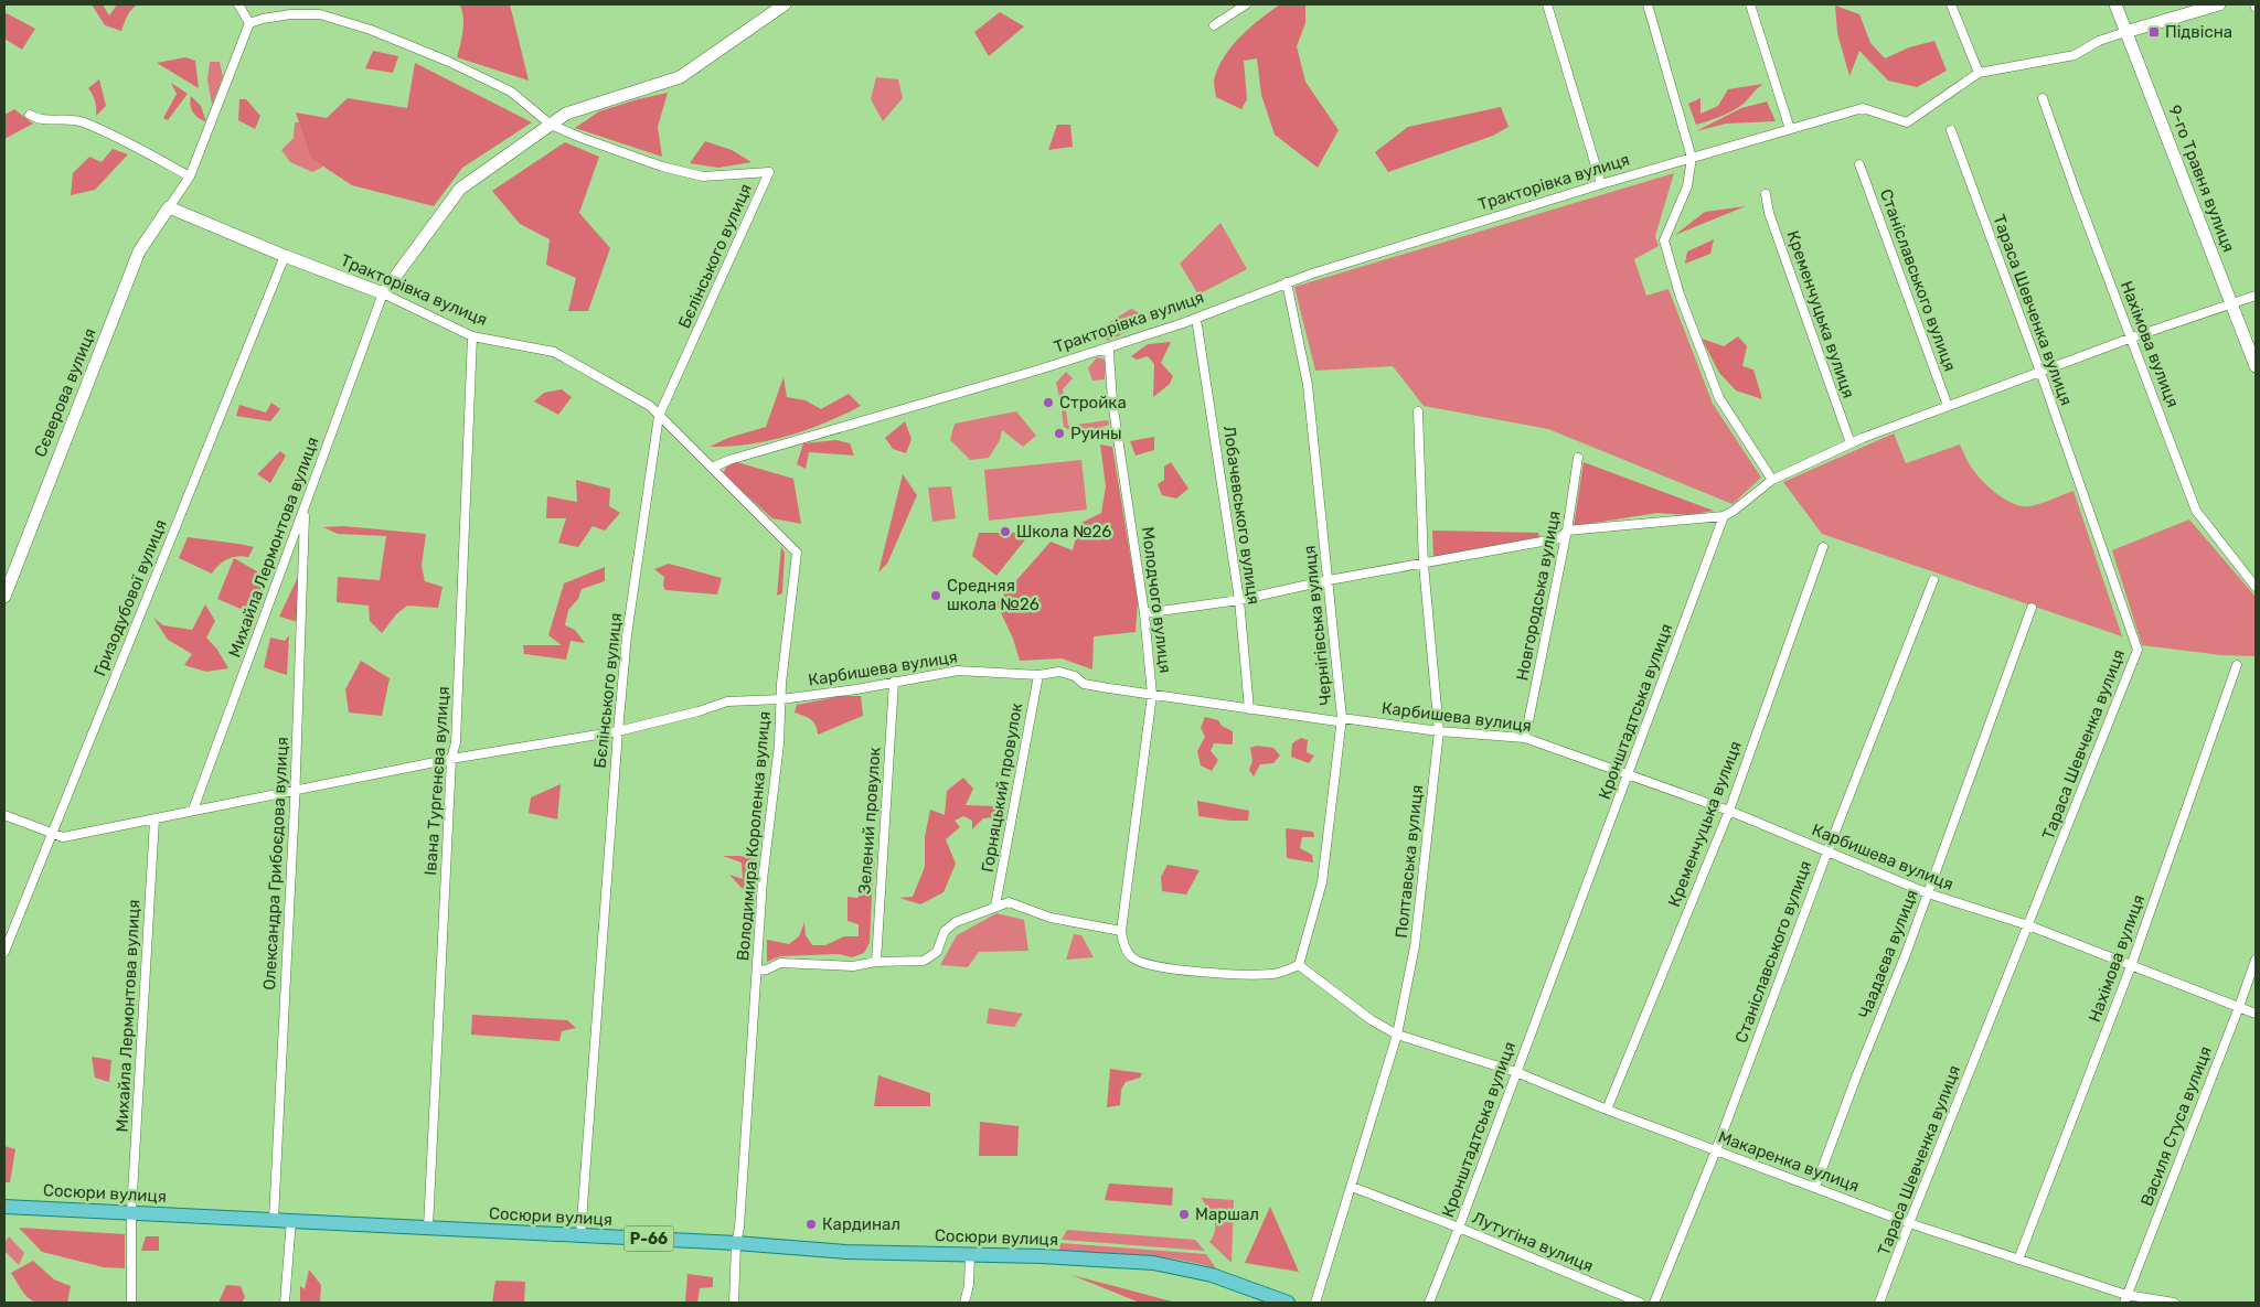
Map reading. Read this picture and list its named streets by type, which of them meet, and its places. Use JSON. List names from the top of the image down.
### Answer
{
  "streets": {
    "main road": [
      "9-го Травня вулиця",
      "Тракторівка вулиця",
      "Сєверова вулиця",
      "Сосюри вулиця",
      "Р-66"
    ],
    "street": [
      "Бєлінського вулиця",
      "Станіславського вулиця",
      "Тараса Шевченка вулиця",
      "Кременчуцька вулиця",
      "Нахімова вулиця",
      "Лобачевського вулиця",
      "Михайла Лермонтова вулиця",
      "Новгородська вулиця",
      "Гризодубової вулиця",
      "Молодчого вулиця",
      "Чернігівська вулиця",
      "Карбишева вулиця",
      "Кронштадтська вулиця",
      "Івана Тургенєва вулиця",
      "Горняцький провулок",
      "Зелений провулок",
      "Володимира Короленка вулиця",
      "Полтавська вулиця",
      "Олександра Грибоєдова вулиця",
      "Чаадаєва вулиця",
      "Василя Стуса вулиця",
      "Макаренка вулиця",
      "Лутугіна вулиця"
    ]
  },
  "crossings": [
    ["9-го Травня вулиця", "Тракторівка вулиця"],
    ["Тракторівка вулиця", "Бєлінського вулиця"],
    ["Тракторівка вулиця", "Сєверова вулиця"],
    ["Тракторівка вулиця", "Михайла Лермонтова вулиця"],
    ["Тракторівка вулиця", "Гризодубової вулиця"],
    ["Тракторівка вулиця", "Молодчого вулиця"],
    ["Тракторівка вулиця", "Чернігівська вулиця"],
    ["Тракторівка вулиця", "Івана Тургенєва вулиця"],
    ["Тракторівка вулиця", "Володимира Короленка вулиця"],
    ["Бєлінського вулиця", "Карбишева вулиця"],
    ["Бєлінського вулиця", "Сосюри вулиця"],
    ["Станіславського вулиця", "Карбишева вулиця"],
    ["Станіславського вулиця", "Макаренка вулиця"],
    ["Тараса Шевченка вулиця", "Карбишева вулиця"],
    ["Тараса Шевченка вулиця", "Макаренка вулиця"],
    ["Кременчуцька вулиця", "Карбишева вулиця"],
    ["Кременчуцька вулиця", "Макаренка вулиця"],
    ["Нахімова вулиця", "Карбишева вулиця"],
    ["Нахімова вулиця", "Макаренка вулиця"],
    ["Лобачевського вулиця", "Карбишева вулиця"],
    ["Михайла Лермонтова вулиця", "Карбишева вулиця"],
    ["Михайла Лермонтова вулиця", "Олександра Грибоєдова вулиця"],
    ["Михайла Лермонтова вулиця", "Сосюри вулиця"],
    ["Новгородська вулиця", "Карбишева вулиця"],
    ["Гризодубової вулиця", "Карбишева вулиця"],
    ["Молодчого вулиця", "Карбишева вулиця"],
    ["Чернігівська вулиця", "Карбишева вулиця"],
    ["Чернігівська вулиця", "Макаренка вулиця"],
    ["Карбишева вулиця", "Кронштадтська вулиця"],
    ["Карбишева вулиця", "Івана Тургенєва вулиця"],
    ["Карбишева вулиця", "Горняцький провулок"],
    ["Карбишева вулиця", "Зелений провулок"],
    ["Карбишева вулиця", "Володимира Короленка вулиця"],
    ["Карбишева вулиця", "Полтавська вулиця"],
    ["Карбишева вулиця", "Олександра Грибоєдова вулиця"],
    ["Карбишева вулиця", "Чаадаєва вулиця"],
    ["Карбишева вулиця", "Василя Стуса вулиця"],
    ["Кронштадтська вулиця", "Макаренка вулиця"],
    ["Кронштадтська вулиця", "Лутугіна вулиця"],
    ["Івана Тургенєва вулиця", "Сосюри вулиця"],
    ["Володимира Короленка вулиця", "Сосюри вулиця"],
    ["Полтавська вулиця", "Макаренка вулиця"],
    ["Полтавська вулиця", "Лутугіна вулиця"],
    ["Олександра Грибоєдова вулиця", "Сосюри вулиця"],
    ["Чаадаєва вулиця", "Макаренка вулиця"],
    ["Василя Стуса вулиця", "Макаренка вулиця"]
  ],
  "places": {
    "transit": ["Підвісна"],
    "other": [
      "Стройка",
      "Руины",
      "Школа №26",
      "Средняя школа №26",
      "Маршал",
      "Кардинал"
    ]
  }
}
